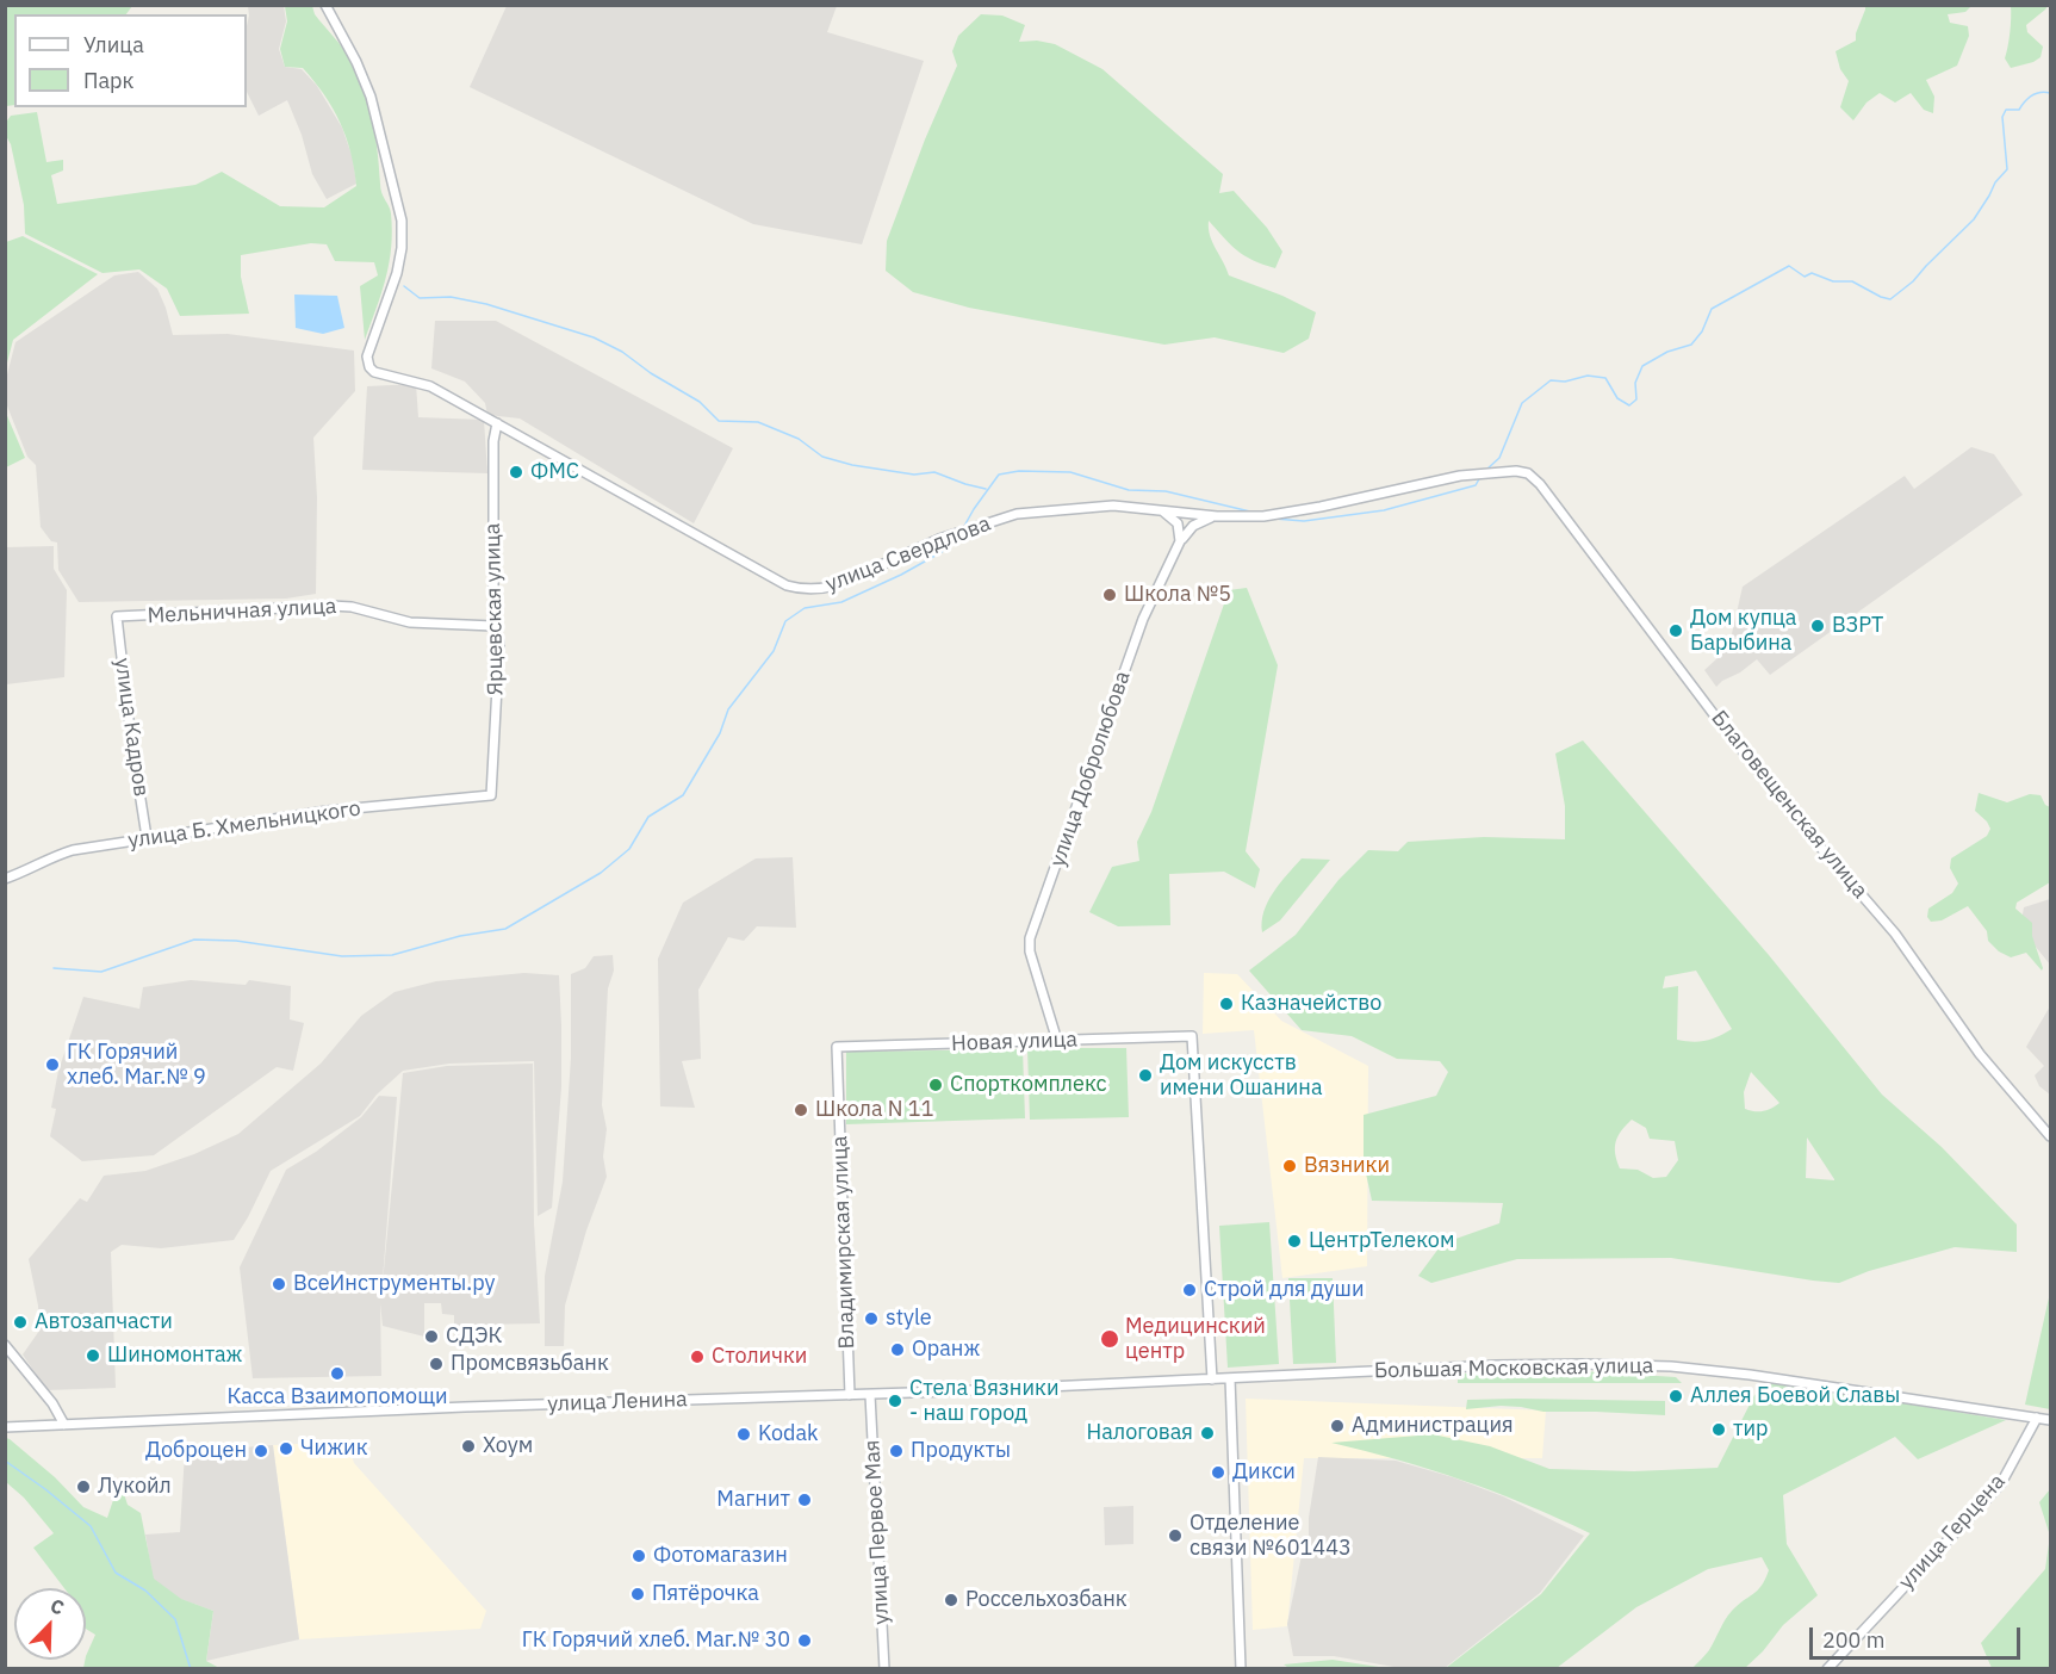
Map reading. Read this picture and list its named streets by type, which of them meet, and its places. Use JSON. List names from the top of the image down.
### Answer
{
  "streets": {
    "main road": [
      "улица Свердлова",
      "Ярцевская улица",
      "Мельничная улица",
      "улица Кадров",
      "улица Добролюбова",
      "Благовещенская улица",
      "улица Б. Хмельницкого",
      "Новая улица",
      "Владимирская улица",
      "Большая Московская улица",
      "улица Ленина",
      "улица Первое Мая",
      "улица Герцена"
    ]
  },
  "crossings": [
    ["улица Свердлова", "Ярцевская улица"],
    ["улица Свердлова", "Благовещенская улица"],
    ["Ярцевская улица", "Мельничная улица"],
    ["Ярцевская улица", "улица Б. Хмельницкого"],
    ["Мельничная улица", "улица Кадров"],
    ["улица Кадров", "улица Б. Хмельницкого"],
    ["улица Добролюбова", "Новая улица"],
    ["Новая улица", "Владимирская улица"],
    ["Новая улица", "улица Ленина"],
    ["Владимирская улица", "улица Ленина"],
    ["Большая Московская улица", "улица Ленина"],
    ["Большая Московская улица", "улица Герцена"],
    ["улица Ленина", "улица Первое Мая"]
  ],
  "places": [
    "ФМС",
    "Школа №5",
    "ВЗРТ",
    "Дом купца Барыбина",
    "Казначейство",
    "ГК Горячий хлеб. Маг.№ 9",
    "Дом искусств имени Ошанина",
    "Спорткомплекс",
    "Школа N 11",
    "Вязники",
    "ЦентрТелеком",
    "ВсеИнструменты.ру",
    "Строй для души",
    "style",
    "Автозапчасти",
    "СДЭК",
    "Медицинский центр",
    "Оранж",
    "Шиномонтаж",
    "Столички",
    "Промсвязьбанк",
    "Касса Взаимопомощи",
    "Аллея Боевой Славы",
    "Стела Вязники - наш город",
    "Администрация",
    "тир",
    "Налоговая",
    "Kodak",
    "Хоум",
    "Чижик",
    "Доброцен",
    "Продукты",
    "Дикси",
    "Лукойл",
    "Магнит",
    "Отделение связи №601443",
    "Фотомагазин",
    "Пятёрочка",
    "Россельхозбанк",
    "ГК Горячий хлеб. Маг.№ 30"
  ],
  "legend": ["Улица", "Парк"],
  "scale_bar": "200 m",
  "north": "top right"
}
